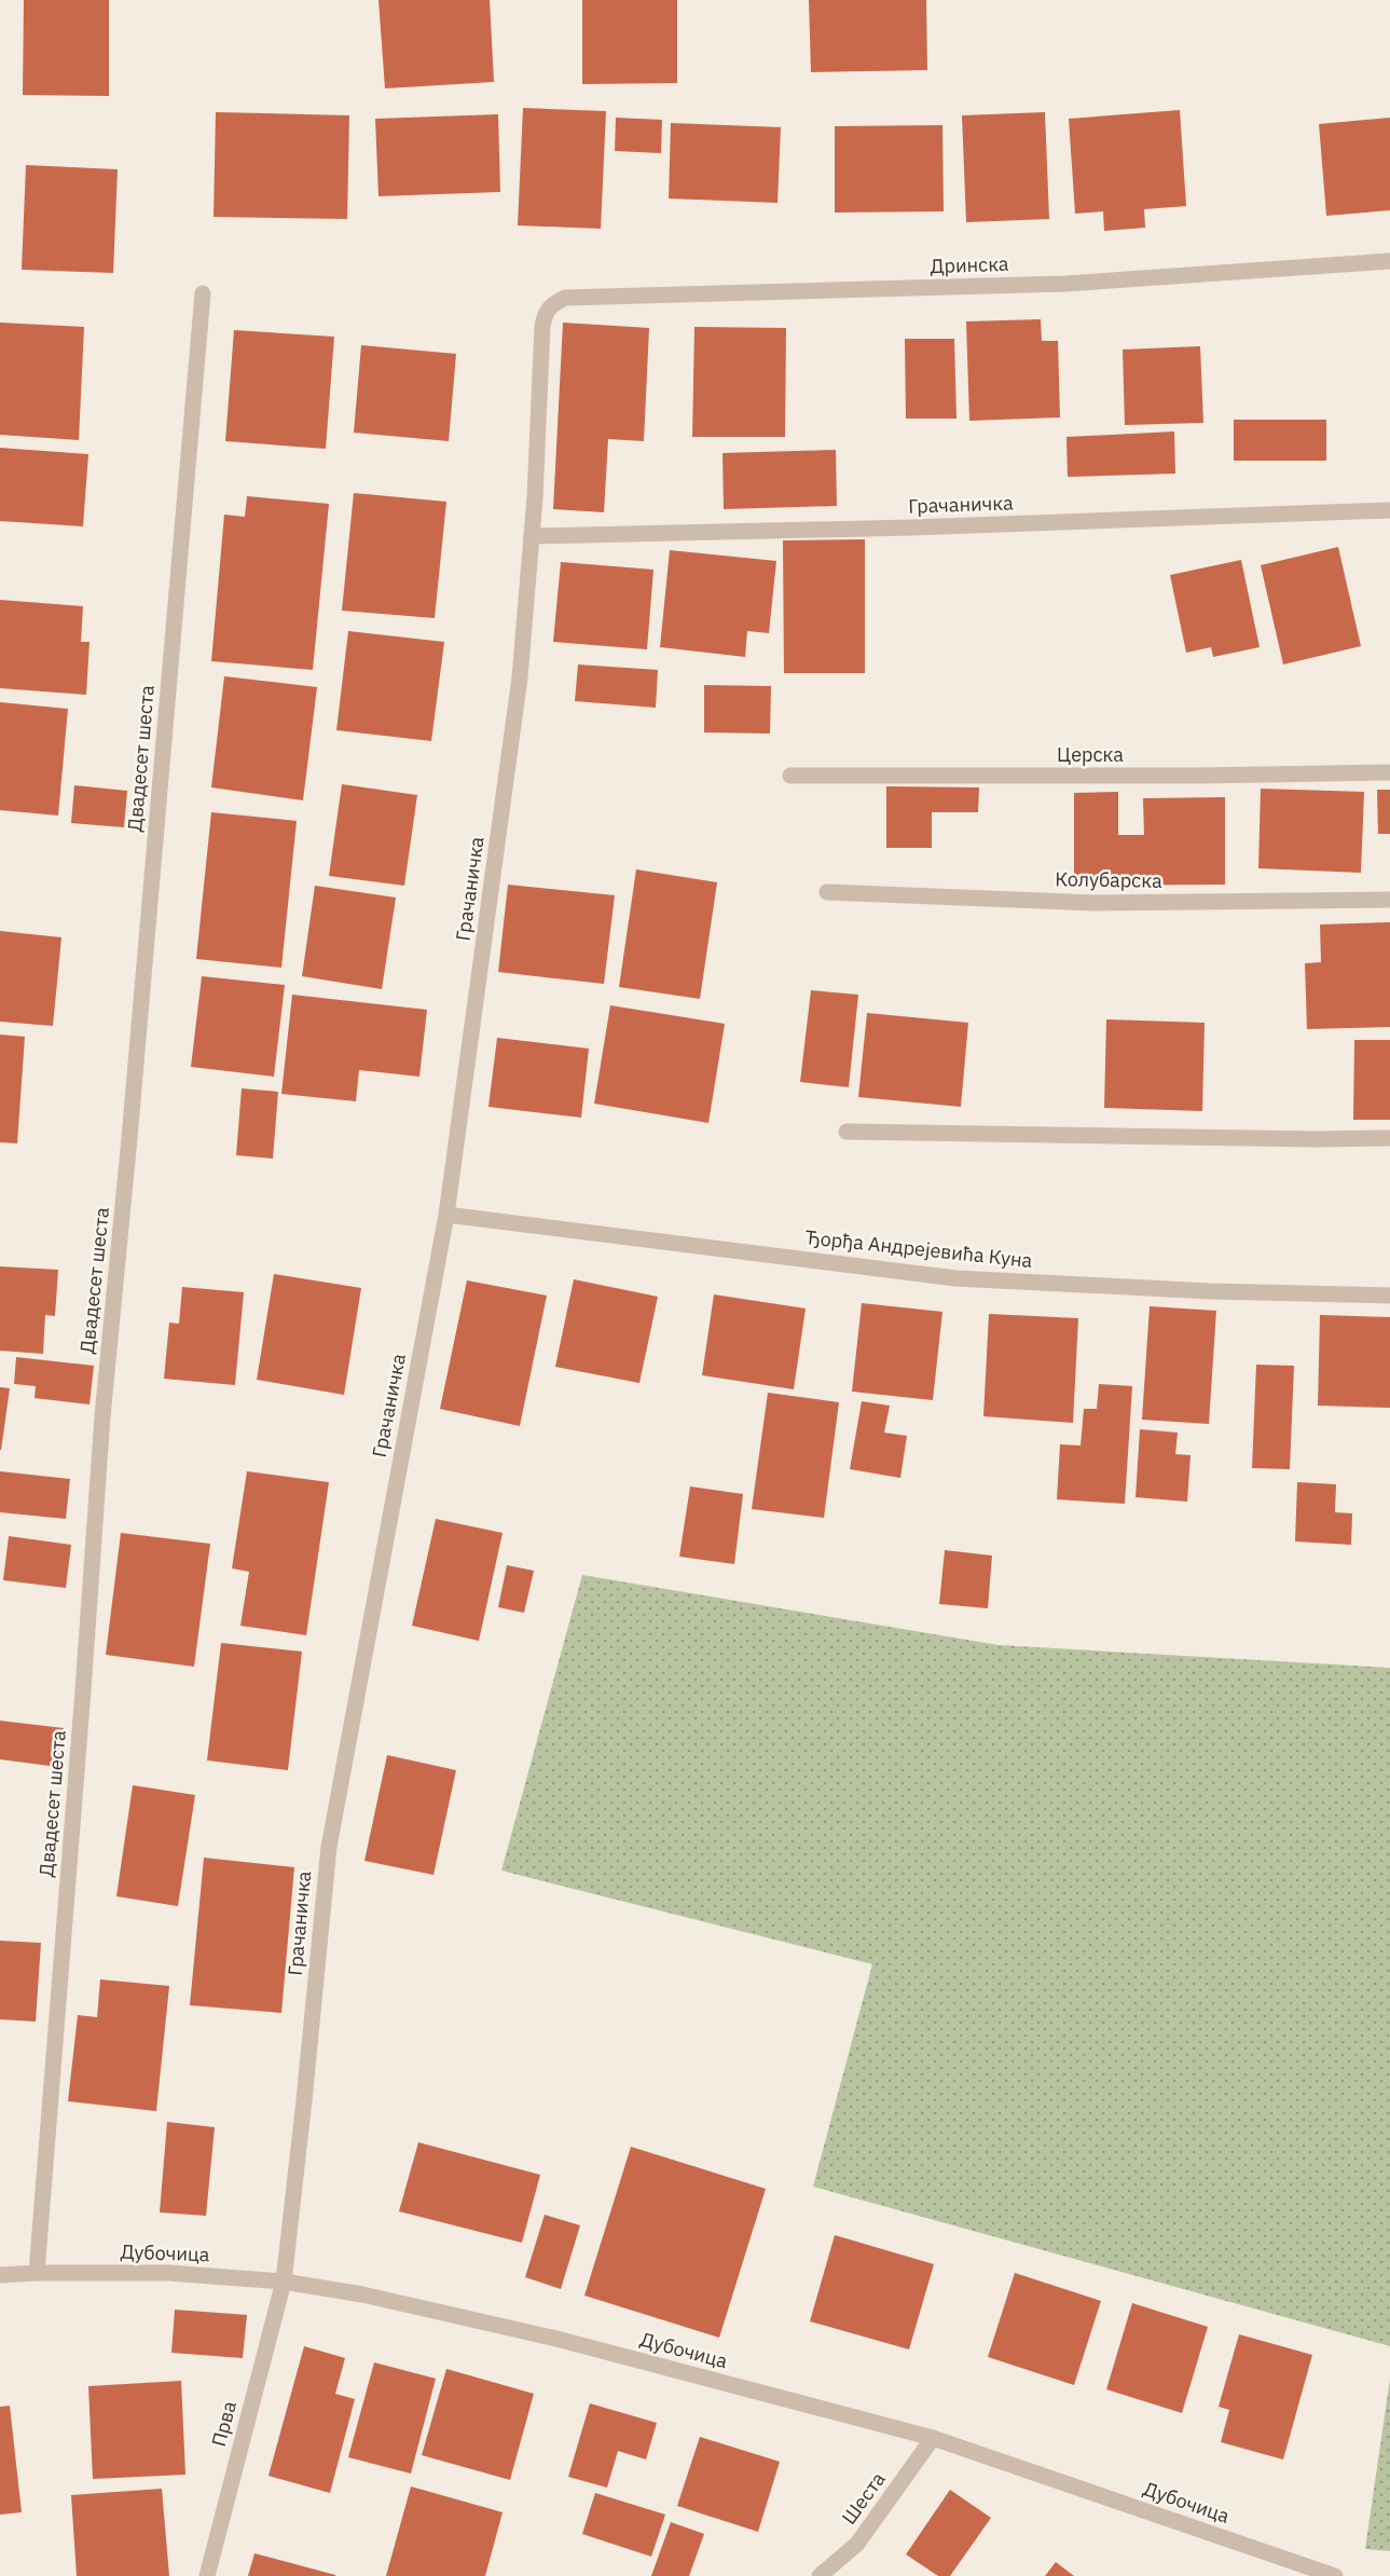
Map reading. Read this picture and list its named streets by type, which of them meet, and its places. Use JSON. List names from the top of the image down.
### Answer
{
  "streets": {
    "street": [
      "Дринска",
      "Грачаничка",
      "Церска",
      "Двадесет шеста",
      "Колубарска",
      "Ђорђа Андрејевића Куна",
      "Дубочица",
      "Прва",
      "Шеста"
    ]
  },
  "crossings": [
    ["Дринска", "Грачаничка"],
    ["Грачаничка", "Ђорђа Андрејевића Куна"],
    ["Грачаничка", "Дубочица"],
    ["Грачаничка", "Прва"],
    ["Двадесет шеста", "Дубочица"],
    ["Дубочица", "Прва"],
    ["Дубочица", "Шеста"]
  ]
}
